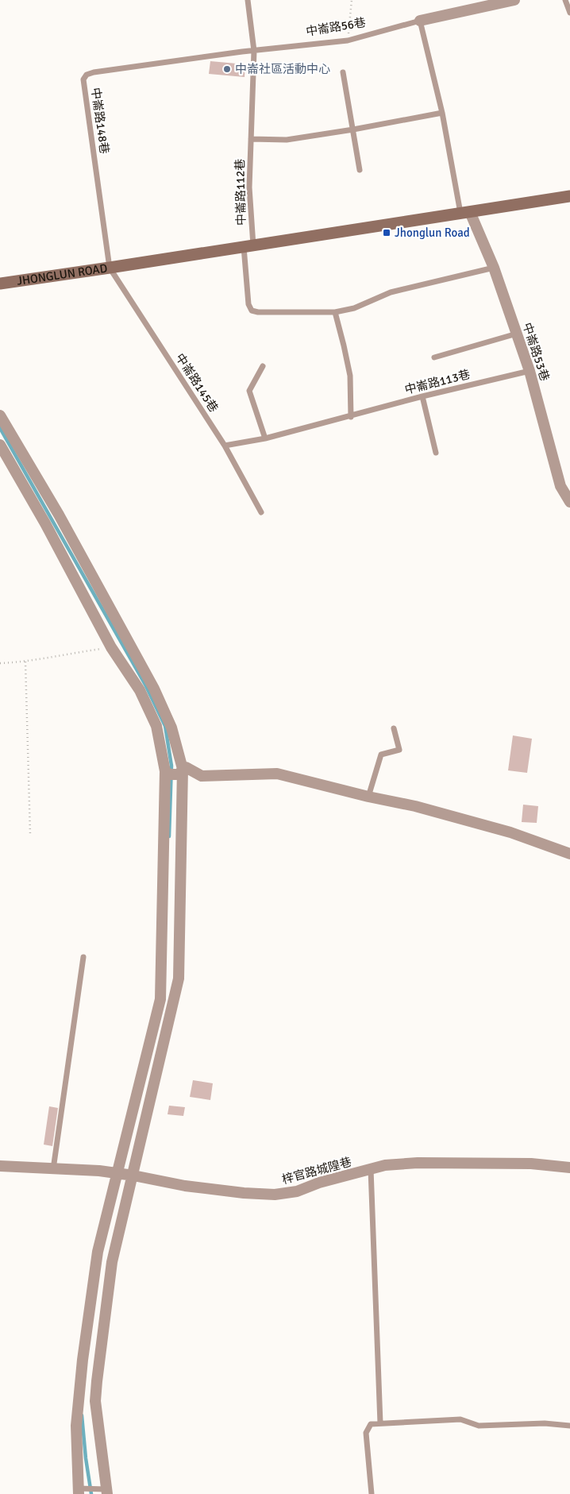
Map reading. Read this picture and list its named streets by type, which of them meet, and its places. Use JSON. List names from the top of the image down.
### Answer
{
  "streets": {
    "street": [
      "中崙路56巷",
      "JHONGLUN ROAD",
      "中崙路53巷",
      "梓官路城隍巷"
    ],
    "lane": [
      "中崙路148巷",
      "中崙路112巷",
      "中崙路113巷",
      "中崙路145巷"
    ]
  },
  "crossings": [
    ["中崙路56巷", "中崙路148巷"],
    ["中崙路56巷", "中崙路112巷"],
    ["中崙路148巷", "中崙路112巷"],
    ["中崙路148巷", "JHONGLUN ROAD"],
    ["中崙路148巷", "中崙路145巷"],
    ["中崙路112巷", "JHONGLUN ROAD"],
    ["JHONGLUN ROAD", "中崙路53巷"],
    ["JHONGLUN ROAD", "中崙路145巷"],
    ["中崙路53巷", "中崙路113巷"],
    ["中崙路113巷", "中崙路145巷"]
  ],
  "places": {
    "other": ["中崙社區活動中心"],
    "transit": ["Jhonglun Road"]
  }
}
